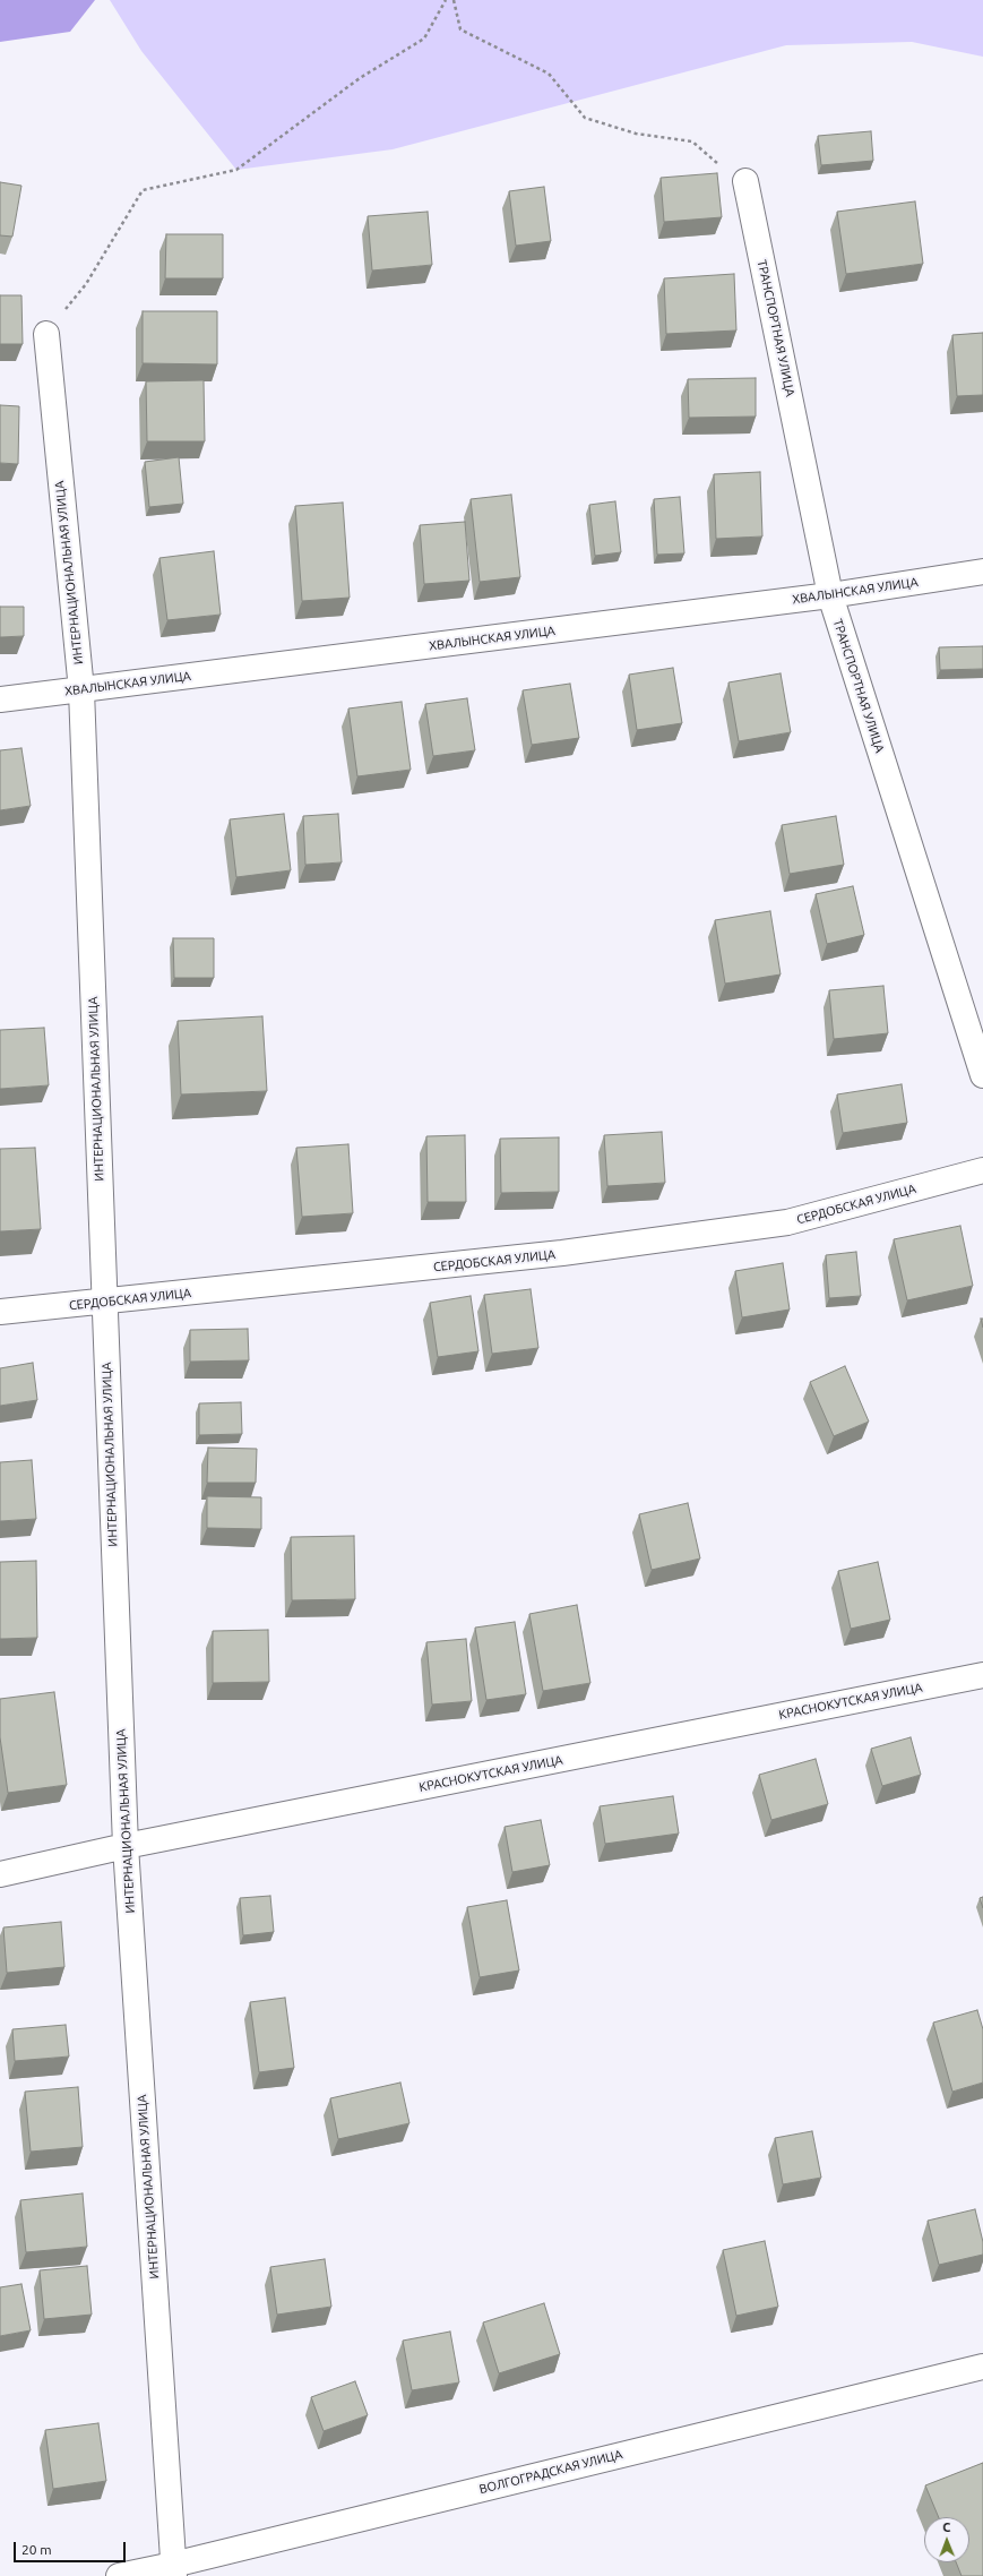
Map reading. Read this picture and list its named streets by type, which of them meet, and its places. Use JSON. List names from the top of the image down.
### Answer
{
  "streets": {
    "street": [
      "ТРАНСПОРТНАЯ УЛИЦА",
      "ИНТЕРНАЦИОНАЛЬНАЯ УЛИЦА",
      "ХВАЛЫНСКАЯ УЛИЦА",
      "СЕРДОБСКАЯ УЛИЦА",
      "КРАСНОКУТСКАЯ УЛИЦА",
      "ВОЛГОГРАДСКАЯ УЛИЦА"
    ]
  },
  "crossings": [
    ["ТРАНСПОРТНАЯ УЛИЦА", "ХВАЛЫНСКАЯ УЛИЦА"],
    ["ИНТЕРНАЦИОНАЛЬНАЯ УЛИЦА", "ХВАЛЫНСКАЯ УЛИЦА"],
    ["ИНТЕРНАЦИОНАЛЬНАЯ УЛИЦА", "СЕРДОБСКАЯ УЛИЦА"],
    ["ИНТЕРНАЦИОНАЛЬНАЯ УЛИЦА", "КРАСНОКУТСКАЯ УЛИЦА"],
    ["ИНТЕРНАЦИОНАЛЬНАЯ УЛИЦА", "ВОЛГОГРАДСКАЯ УЛИЦА"]
  ],
  "scale_bar": "20 m",
  "north": "top"
}
